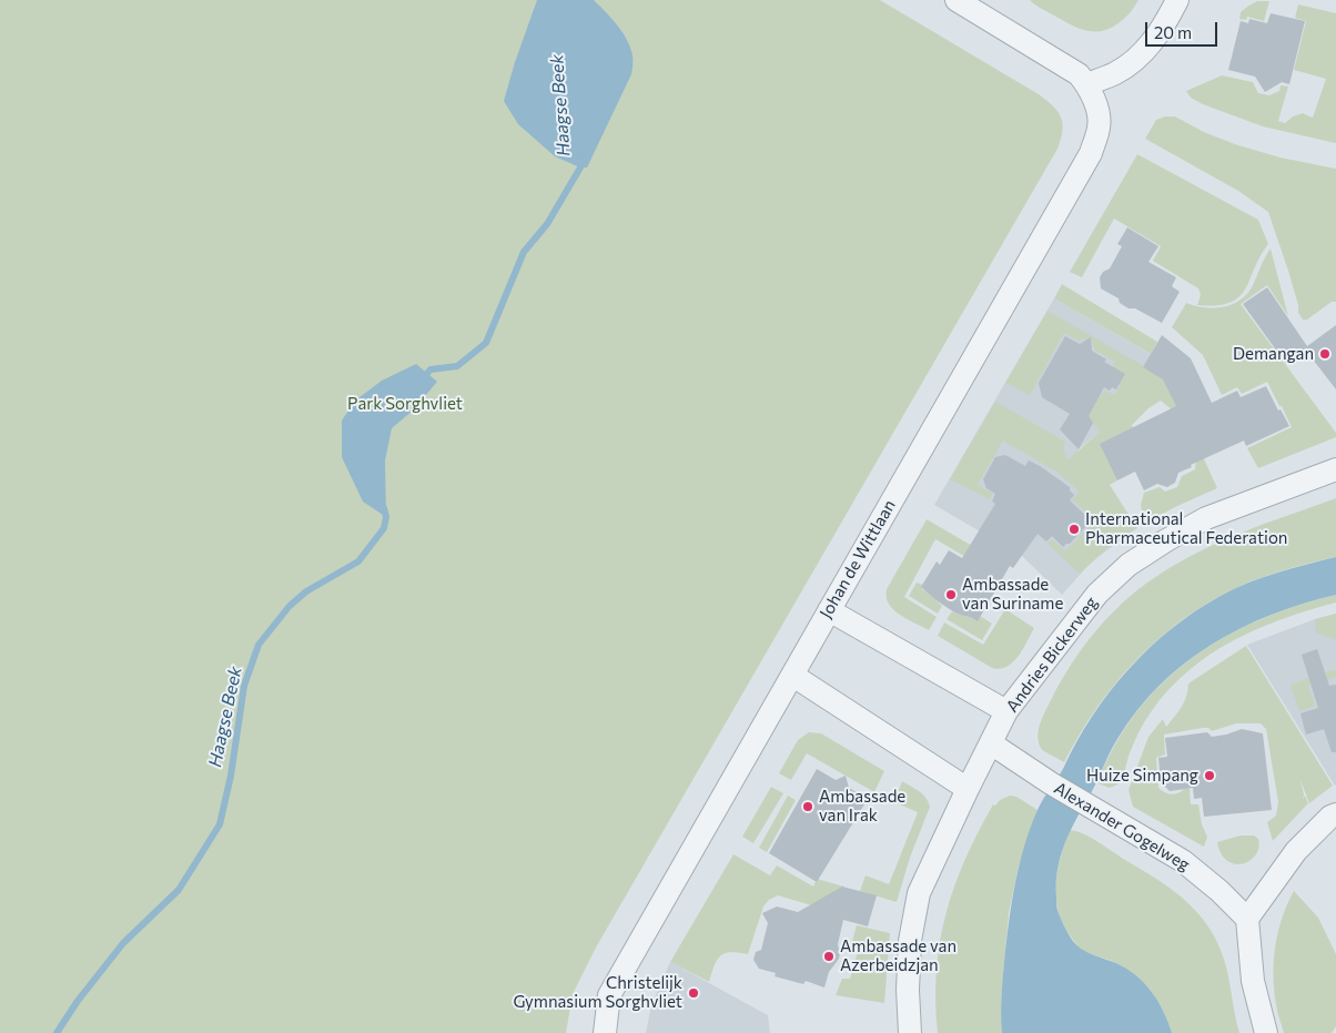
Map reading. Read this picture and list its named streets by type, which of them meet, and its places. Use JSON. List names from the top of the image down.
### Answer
{
  "streets": {
    "street": ["Johan de Wittlaan", "Andries Bickerweg", "Alexander Gogelweg"]
  },
  "crossings": [
    ["Andries Bickerweg", "Alexander Gogelweg"]
  ],
  "water": ["Haagse Beek"],
  "parks": ["Park Sorghvliet"],
  "places": [
    "Demangan",
    "International Pharmaceutical Federation",
    "Ambassade van Suriname",
    "Huize Simpang",
    "Ambassade van Irak",
    "Ambassade van Azerbeidzjan",
    "Christelijk Gymnasium Sorghvliet"
  ],
  "scale_bar": "20 m"
}
